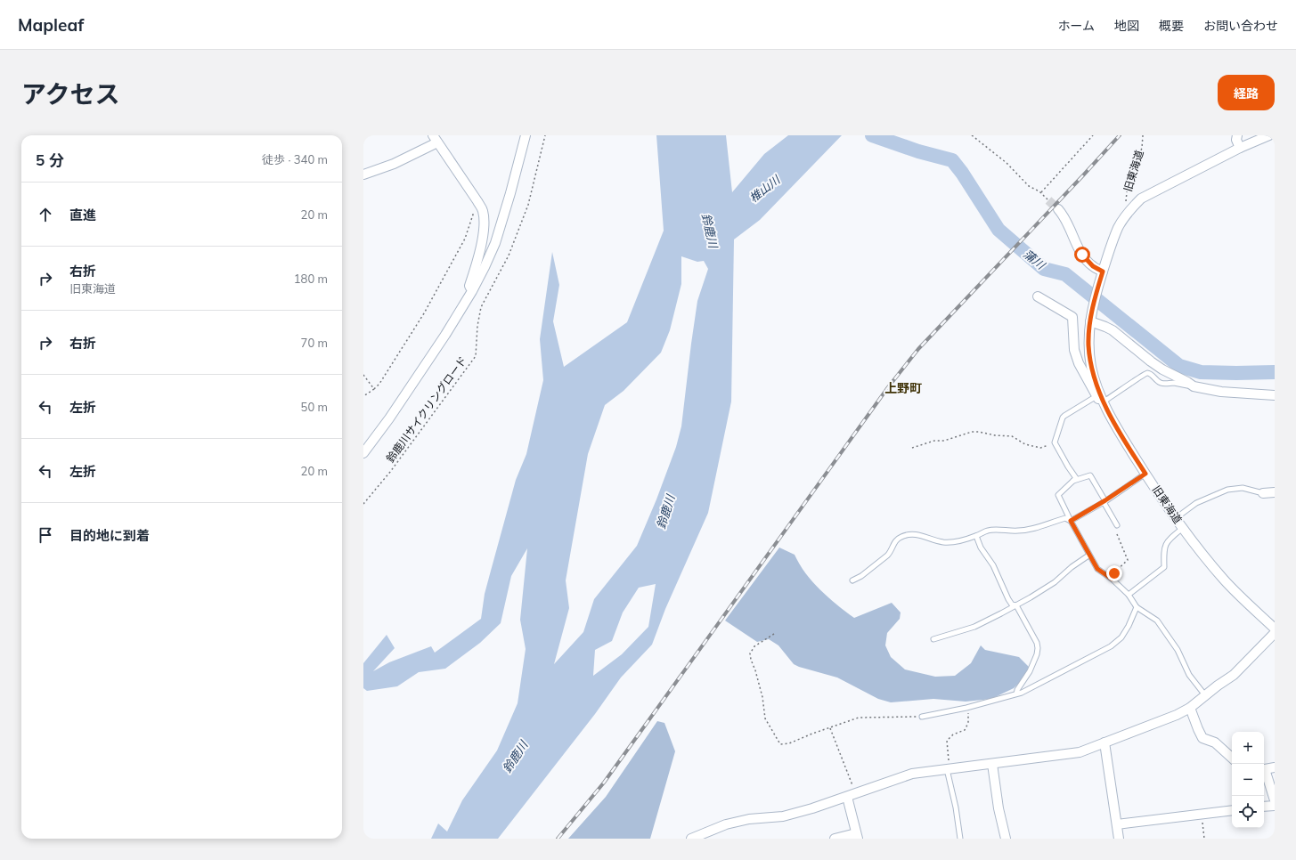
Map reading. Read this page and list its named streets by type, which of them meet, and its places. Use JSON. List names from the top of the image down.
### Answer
{
  "streets": {
    "street": ["旧東海道"],
    "path": ["鈴鹿川サイクリングロード"]
  },
  "districts": ["上野町"],
  "water": ["椎山川", "鈴鹿川", "蒲川"],
  "page": {
    "header": "Mapleaf",
    "nav": [
      "ホーム",
      "地図",
      "概要",
      "お問い合わせ"
    ],
    "title": "アクセス",
    "buttons": "経路",
    "heading": ["5 分", "徒歩 · 340 m"],
    "list": [
      ["直進", "20 m"],
      ["右折", "旧東海道", "180 m"],
      ["右折", "70 m"],
      ["左折", "50 m"],
      ["左折", "20 m"],
      "目的地に到着"
    ],
    "map_buttons": ["+", "−"]
  }
}
